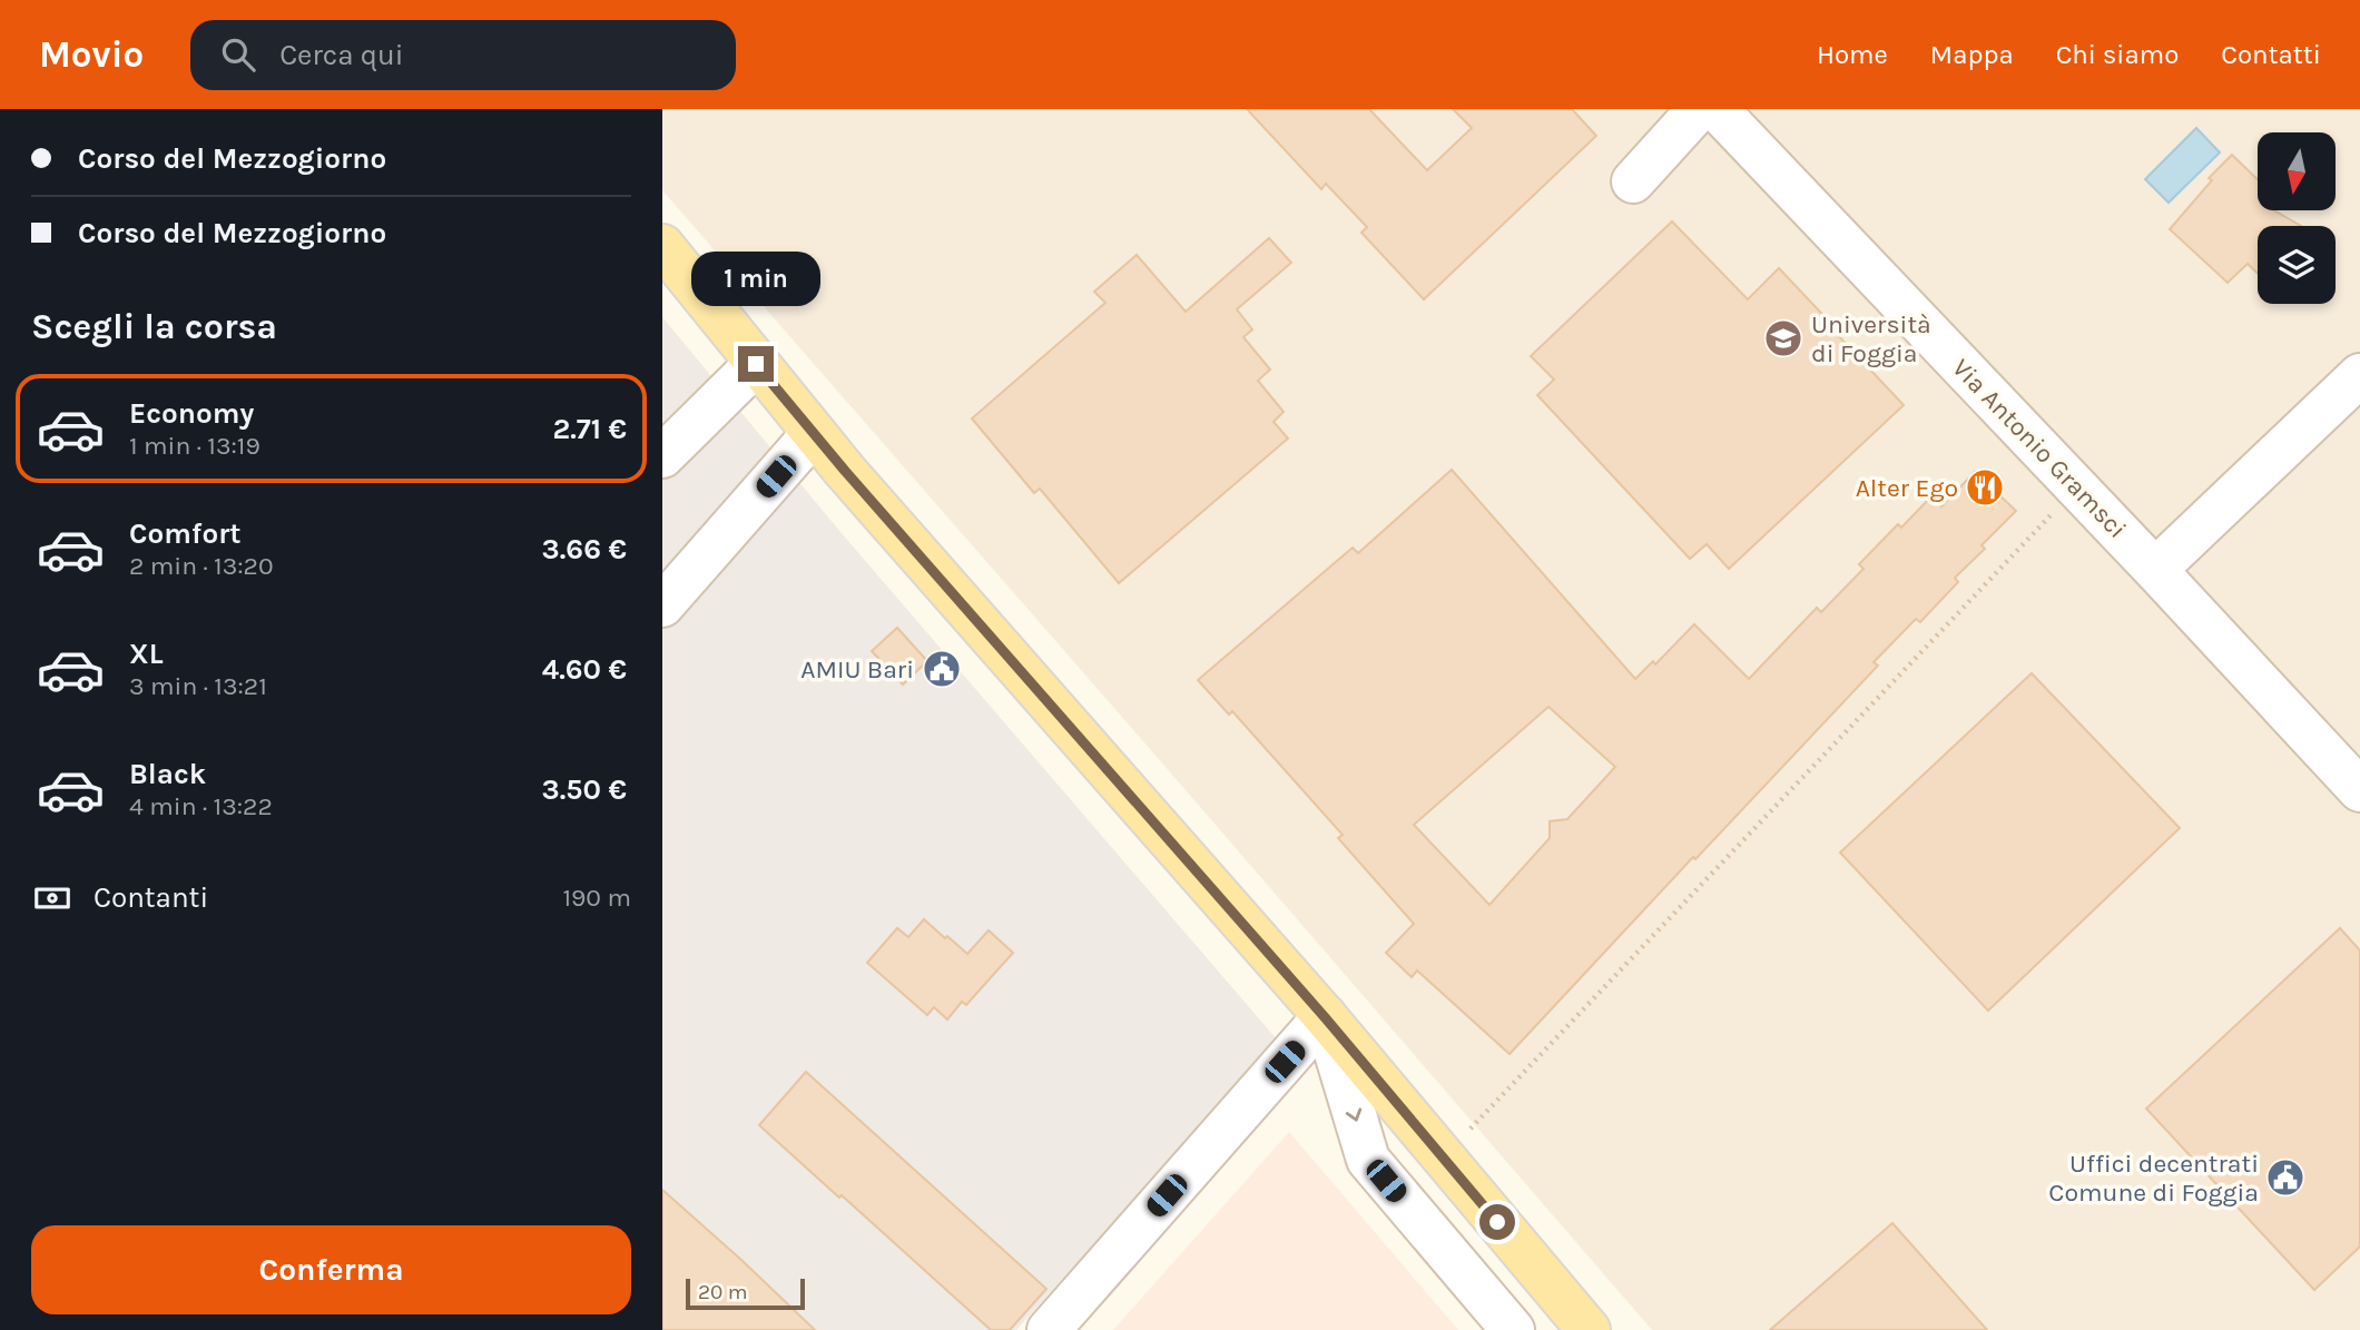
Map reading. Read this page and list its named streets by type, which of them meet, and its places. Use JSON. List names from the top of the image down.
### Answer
{
  "streets": {
    "street": ["Via Antonio Gramsci"]
  },
  "places": {
    "school or university": ["Università di Foggia"],
    "restaurant": ["Alter Ego"],
    "public building": ["AMIU Bari", "Uffici decentrati Comune di Foggia"]
  },
  "scale_bar": "20 m",
  "north": "bottom",
  "page": {
    "header": "Movio",
    "search": "Cerca qui",
    "nav": [
      "Home",
      "Mappa",
      "Chi siamo",
      "Contatti"
    ],
    "banner": ["Corso del Mezzogiorno", "Corso del Mezzogiorno"],
    "bubble": "1 min",
    "heading": "Scegli la corsa",
    "list": [
      {
        "name": "Economy",
        "note": "1 min · 13:19",
        "value": "2.71 €"
      },
      {
        "name": "Comfort",
        "note": "2 min · 13:20",
        "value": "3.66 €"
      },
      {
        "name": "XL",
        "note": "3 min · 13:21",
        "value": "4.60 €"
      },
      {
        "name": "Black",
        "note": "4 min · 13:22",
        "value": "3.50 €"
      }
    ],
    "pay": ["Contanti", "190 m"],
    "buttons": "Conferma",
    "scale": "20 m"
  }
}
